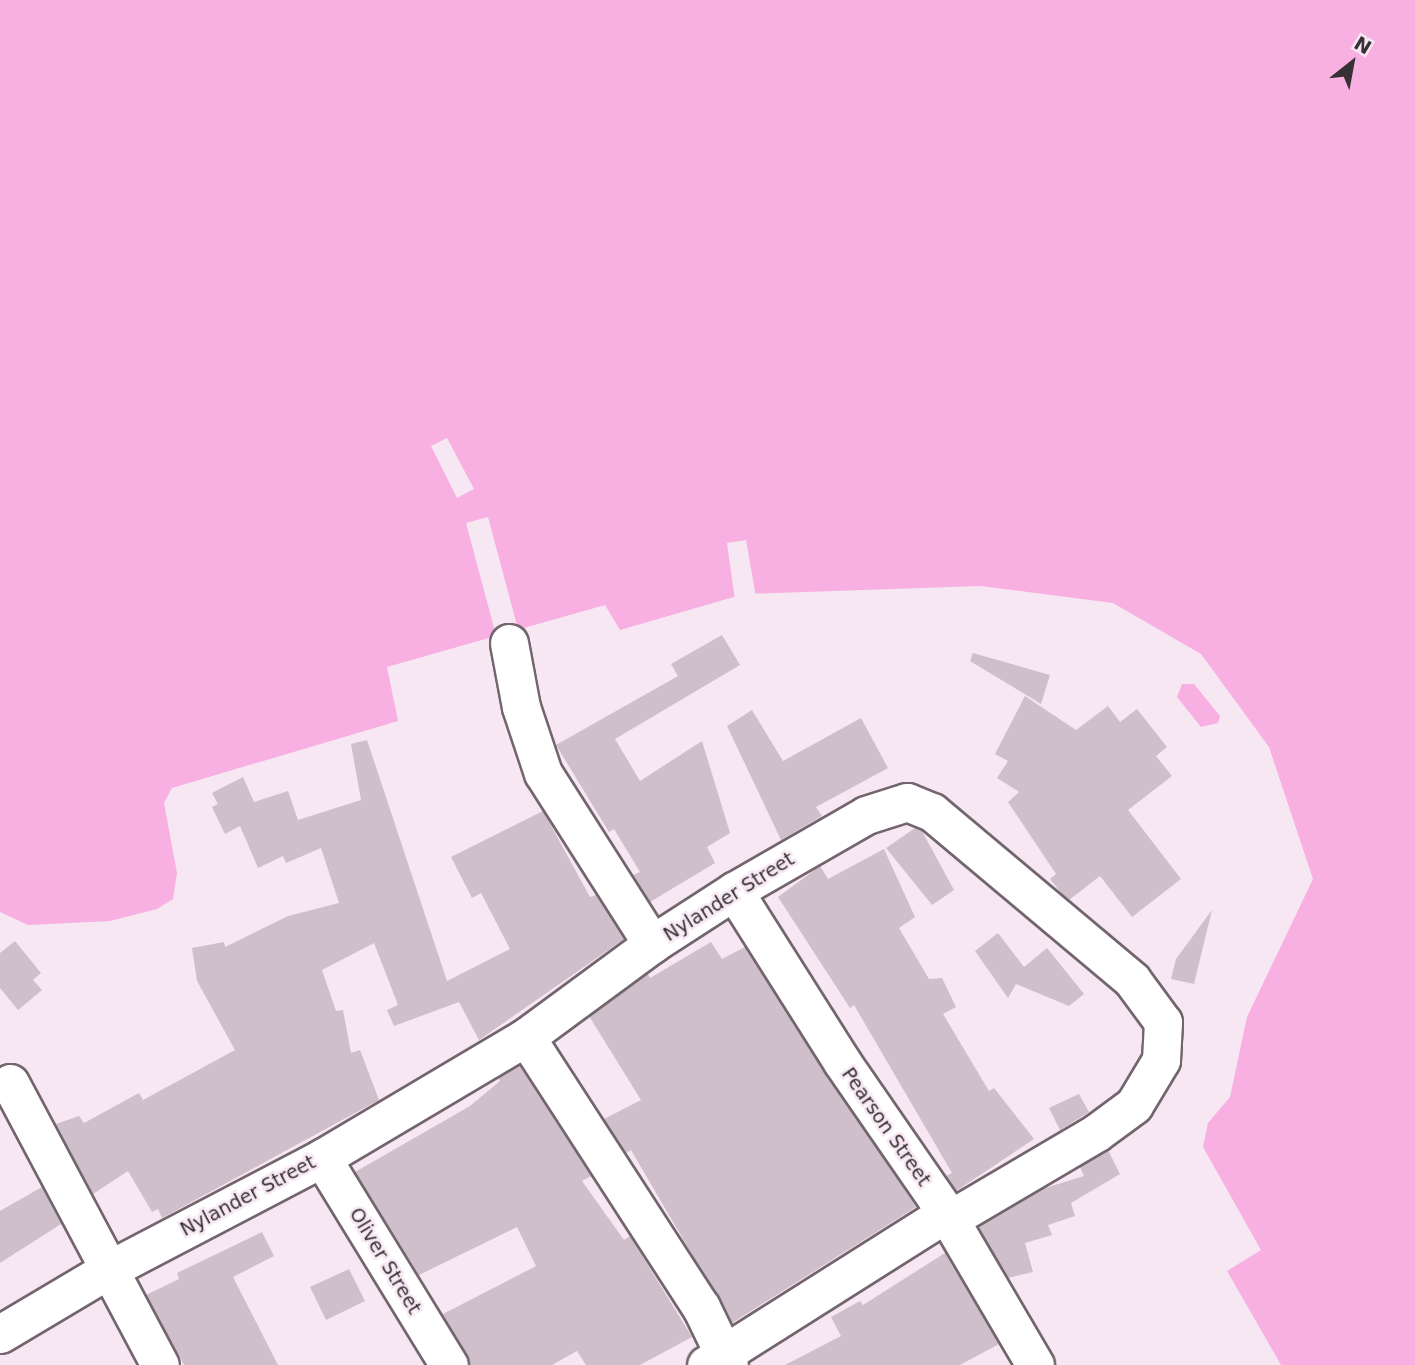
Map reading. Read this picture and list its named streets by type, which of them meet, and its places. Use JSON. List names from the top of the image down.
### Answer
{
  "streets": {
    "street": ["Nylander Street", "Pearson Street", "Oliver Street"]
  },
  "crossings": [
    ["Nylander Street", "Pearson Street"],
    ["Nylander Street", "Oliver Street"]
  ],
  "north": "top right"
}
